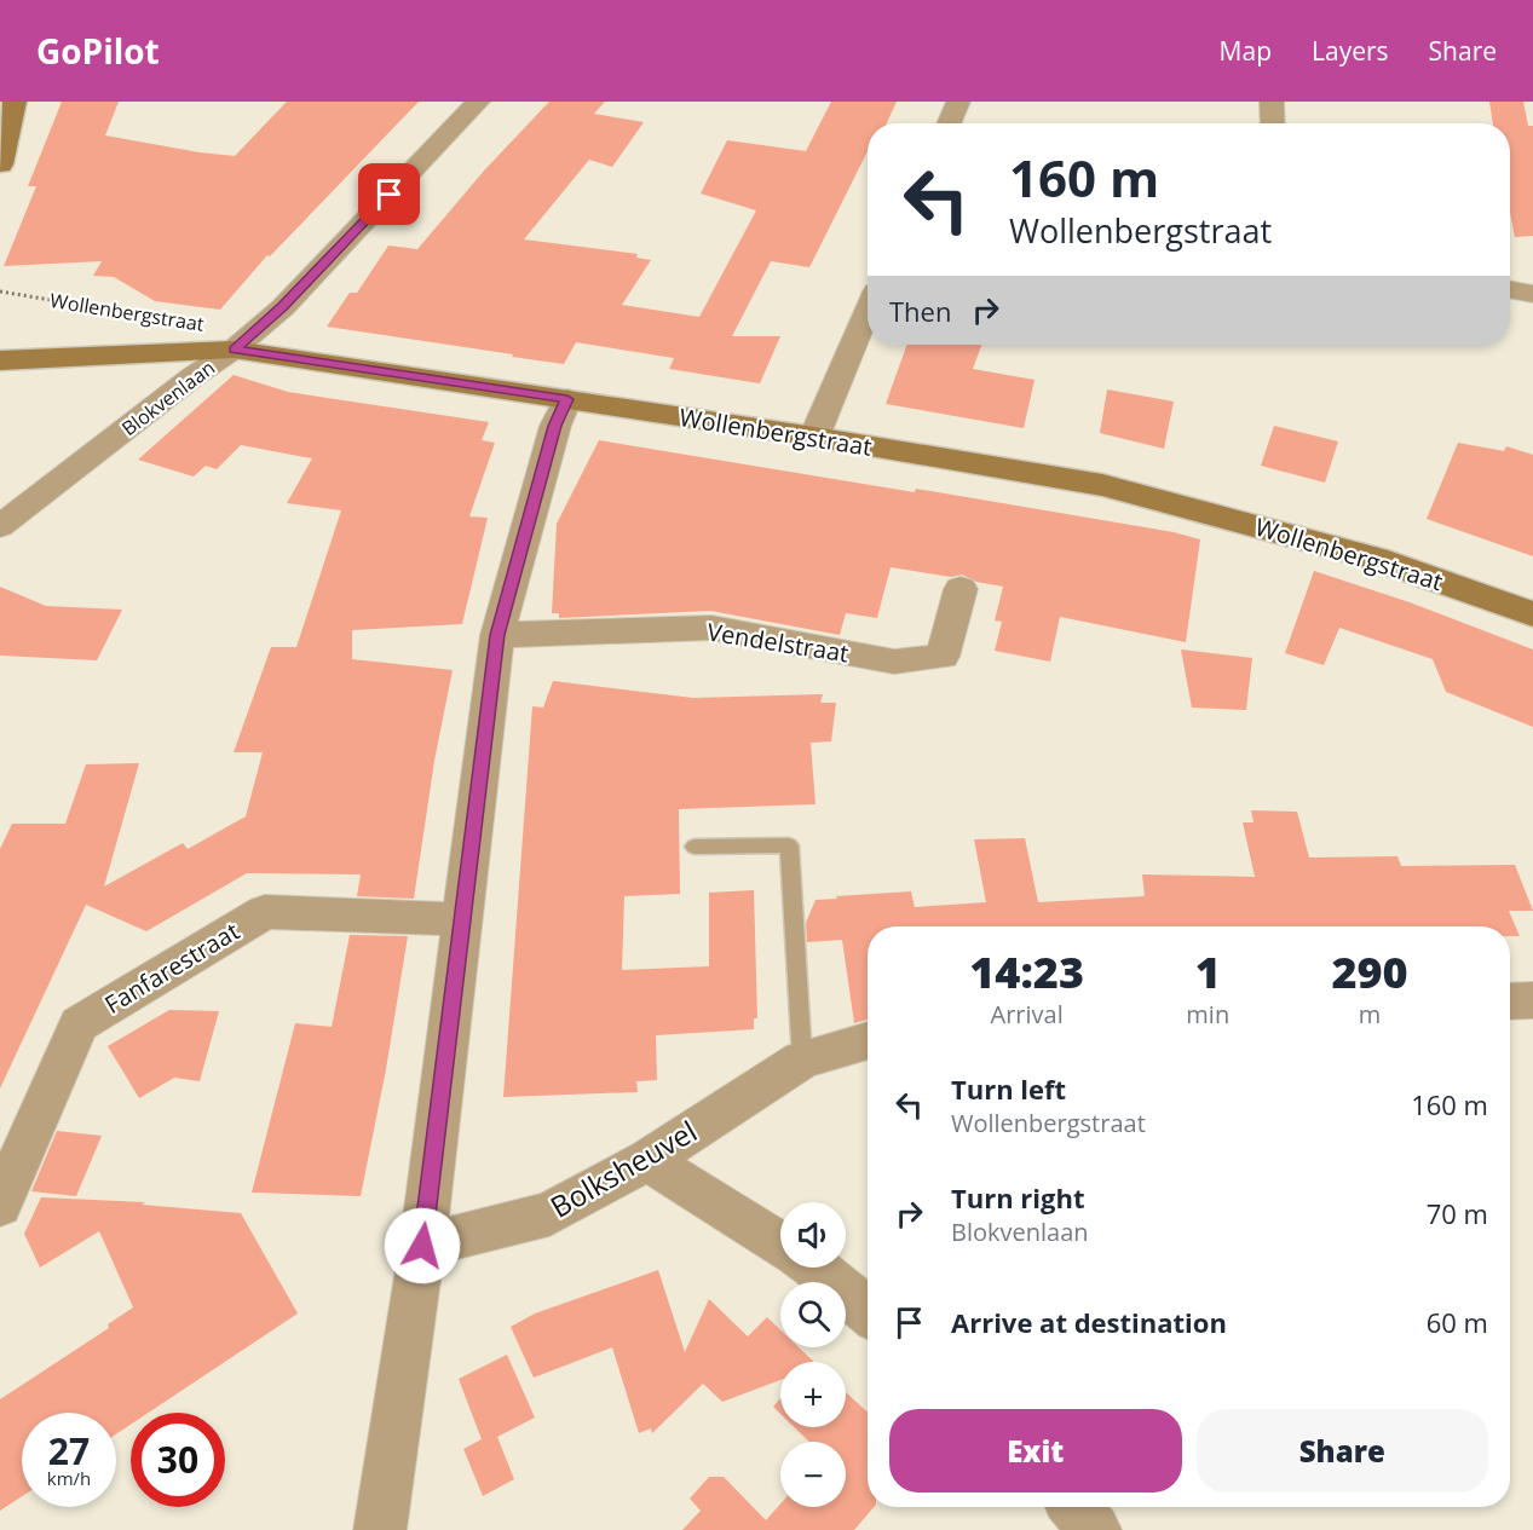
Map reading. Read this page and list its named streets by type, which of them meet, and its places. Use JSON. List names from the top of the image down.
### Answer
{
  "streets": {
    "street": [
      "Wollenbergstraat",
      "Blokvenlaan",
      "Vendelstraat",
      "Fanfarestraat",
      "Bolksheuvel"
    ]
  },
  "crossings": [
    ["Wollenbergstraat", "Blokvenlaan"]
  ],
  "page": {
    "header": "GoPilot",
    "nav": ["Map", "Layers", "Share"],
    "turn": ["160 m", "Wollenbergstraat"],
    "then": "Then",
    "eta": [
      "14:23",
      "Arrival",
      "1",
      "min",
      "290",
      "m"
    ],
    "list": [
      {
        "name": "Turn left",
        "note": "Wollenbergstraat",
        "value": "160 m"
      },
      {
        "name": "Turn right",
        "note": "Blokvenlaan",
        "value": "70 m"
      },
      {
        "name": "Arrive at destination",
        "value": "60 m"
      }
    ],
    "map_buttons": ["+", "−"],
    "buttons": ["Exit", "Share"],
    "speed": "27 km/h",
    "limit": "30"
  }
}
